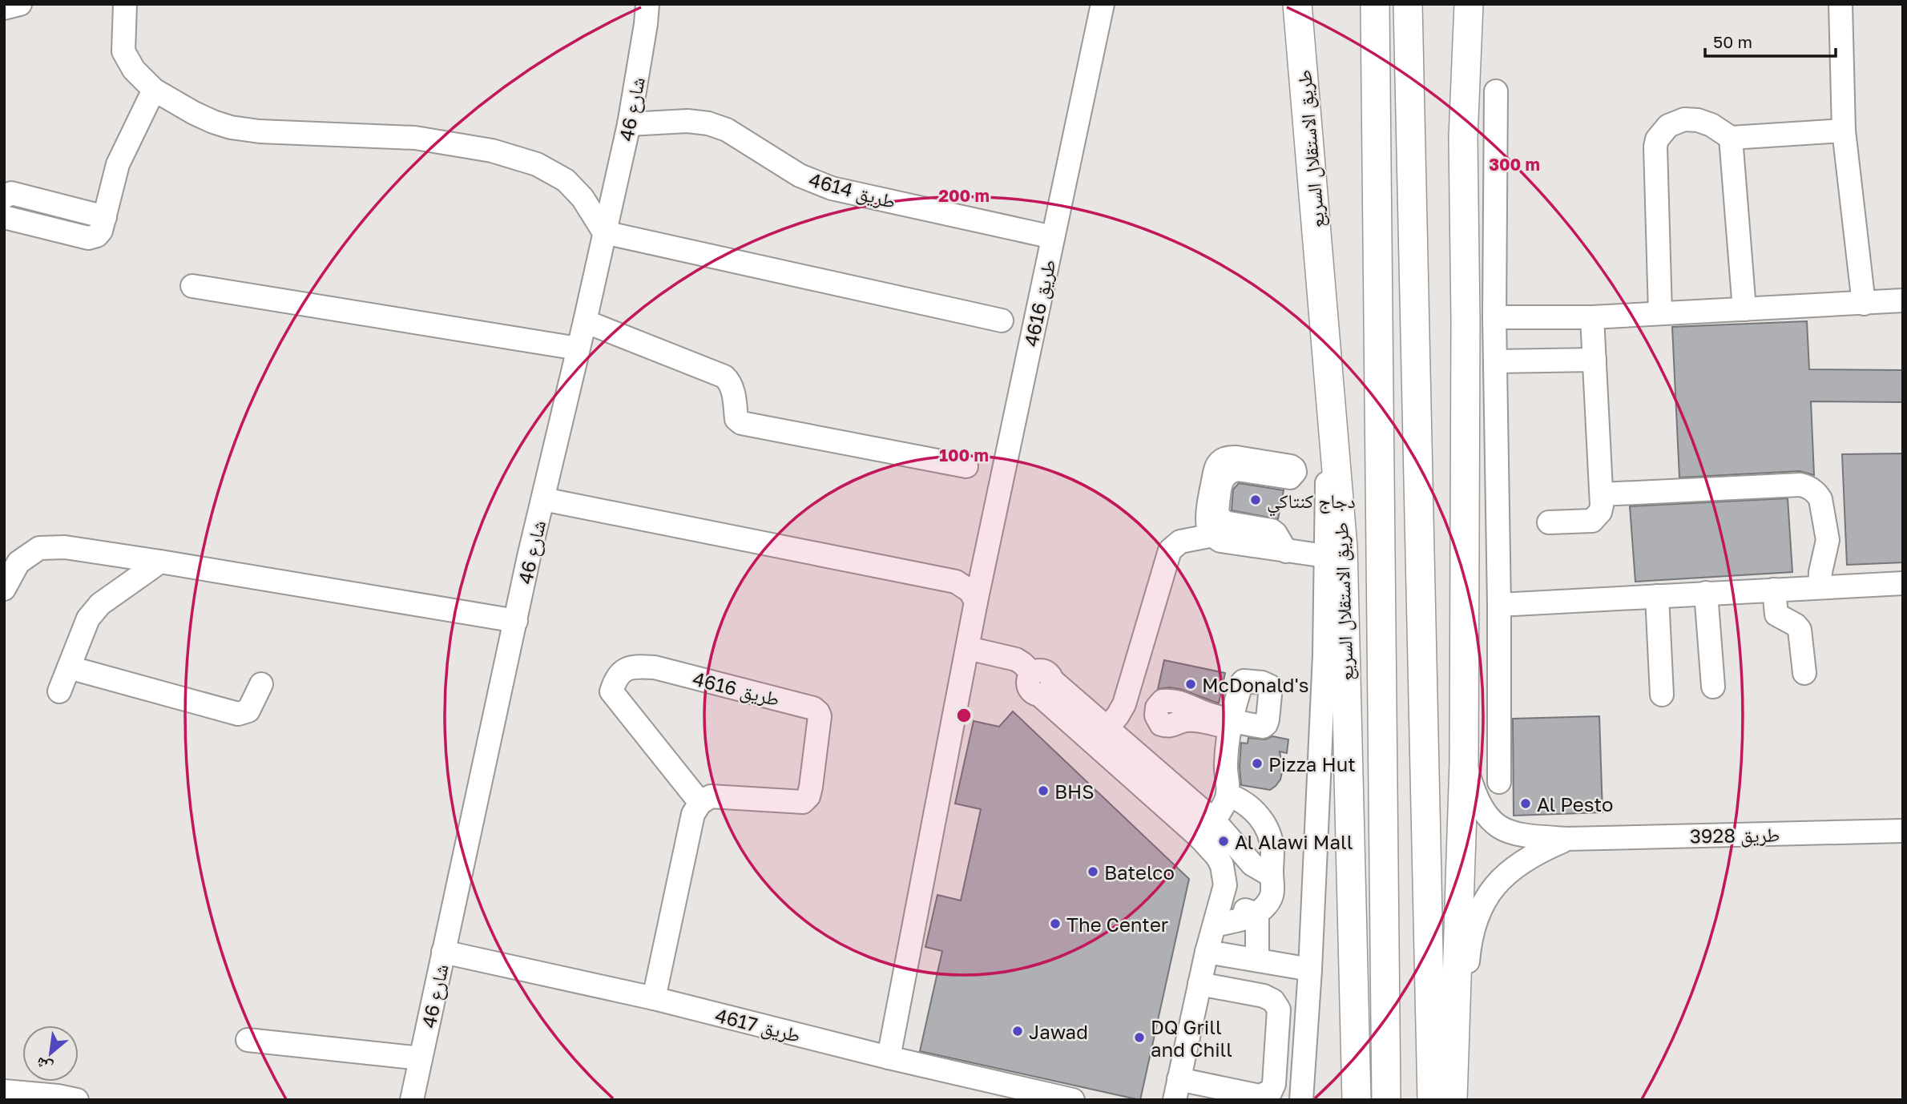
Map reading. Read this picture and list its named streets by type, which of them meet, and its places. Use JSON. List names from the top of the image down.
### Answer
{
  "streets": {
    "main road": ["طريق الاستقلال السريع"],
    "street": [
      "شارع 46",
      "طريق 4614",
      "طريق 4616",
      "طريق 3928",
      "طريق 4617"
    ]
  },
  "crossings": [
    ["شارع 46", "طريق 4614"],
    ["شارع 46", "طريق 4617"],
    ["طريق 4614", "طريق 4616"],
    ["طريق 4616", "طريق 4617"]
  ],
  "places": [
    "دجاج كنتاكي",
    "McDonald's",
    "Pizza Hut",
    "BHS",
    "Al Pesto",
    "Al Alawi Mall",
    "Batelco",
    "The Center",
    "Jawad",
    "DQ Grill and Chill"
  ],
  "scale_bar": "50 m",
  "north": "bottom left",
  "rings": ["300 m", "200 m", "100 m"]
}
